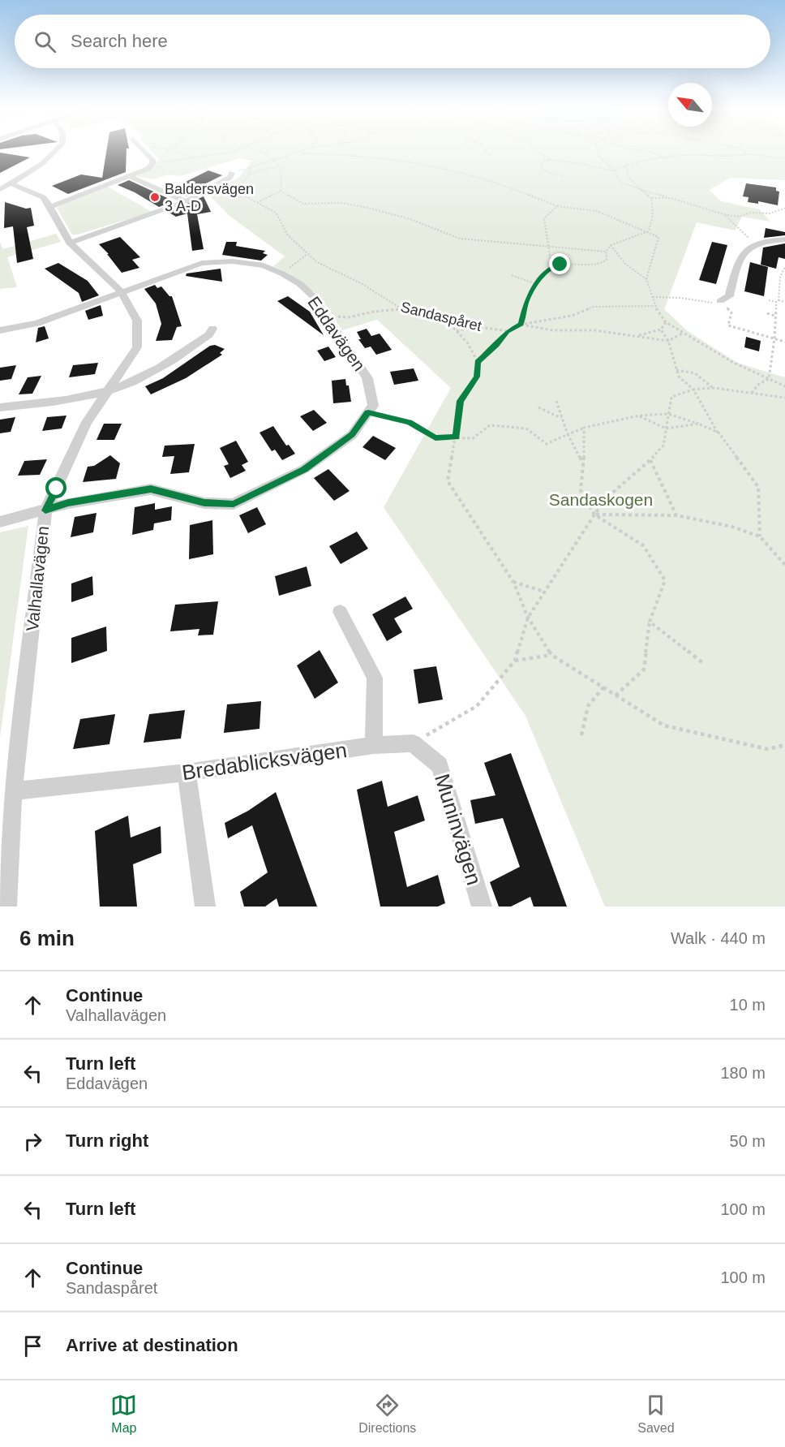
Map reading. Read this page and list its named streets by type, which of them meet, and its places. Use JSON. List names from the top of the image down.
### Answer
{
  "streets": {
    "street": [
      "Eddavägen",
      "Valhallavägen",
      "Bredablicksvägen",
      "Muninvägen"
    ],
    "path": ["Sandaspåret"]
  },
  "crossings": [
    ["Eddavägen", "Valhallavägen"],
    ["Valhallavägen", "Bredablicksvägen"]
  ],
  "parks": ["Sandaskogen"],
  "places": ["Baldersvägen 3 A-D"],
  "north": "top left",
  "page": {
    "search": "Search here",
    "heading": ["6 min", "Walk · 440 m"],
    "list": [
      ["Continue", "Valhallavägen", "10 m"],
      ["Turn left", "Eddavägen", "180 m"],
      ["Turn right", "50 m"],
      ["Turn left", "100 m"],
      ["Continue", "Sandaspåret", "100 m"],
      "Arrive at destination"
    ],
    "nav": ["Map", "Directions", "Saved"]
  }
}
